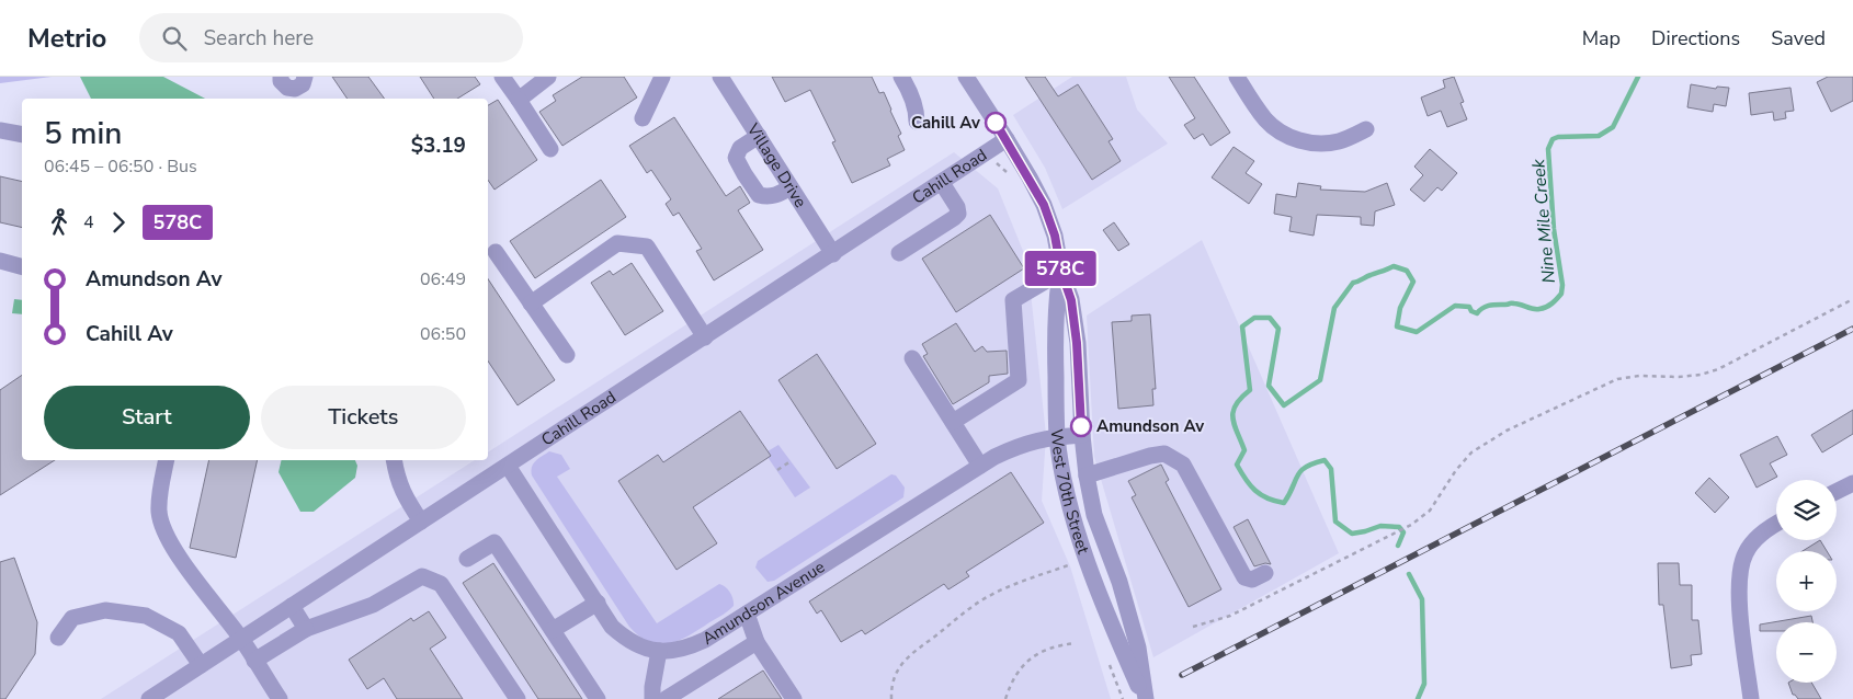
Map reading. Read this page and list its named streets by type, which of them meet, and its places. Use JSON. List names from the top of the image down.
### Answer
{
  "streets": {
    "street": [
      "Village Drive",
      "Cahill Road",
      "West 70th Street",
      "Amundson Avenue"
    ]
  },
  "crossings": [
    ["Village Drive", "Cahill Road"],
    ["Cahill Road", "West 70th Street"],
    ["Cahill Road", "Amundson Avenue"],
    ["West 70th Street", "Amundson Avenue"]
  ],
  "water": ["Nine Mile Creek"],
  "places": ["Cahill Av", "Amundson Av"],
  "lines": ["bus line 578C"],
  "page": {
    "header": "Metrio",
    "search": "Search here",
    "nav": ["Map", "Directions", "Saved"],
    "on_map": "578C",
    "heading": ["5 min", "06:45 – 06:50 · Bus", "$3.19"],
    "legs": ["4", "578C"],
    "list": [
      {
        "name": "Amundson Av",
        "value": "06:49"
      },
      {
        "name": "Cahill Av",
        "value": "06:50"
      }
    ],
    "buttons": ["Start", "Tickets"],
    "map_buttons": ["+", "−"]
  }
}
